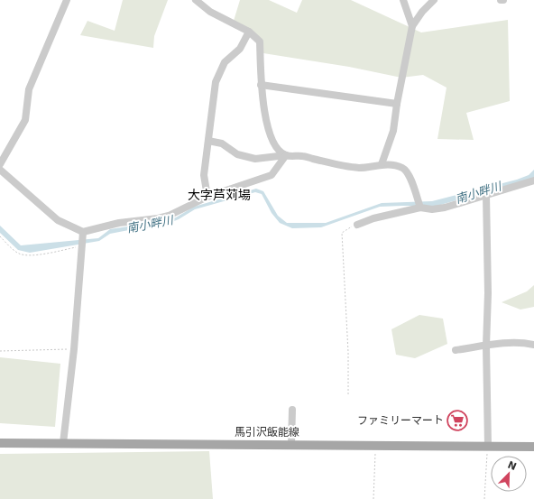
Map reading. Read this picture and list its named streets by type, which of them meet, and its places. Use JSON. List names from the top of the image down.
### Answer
{
  "streets": {
    "main road": ["馬引沢飯能線"]
  },
  "districts": ["大字芦苅場"],
  "water": ["南小畔川"],
  "places": {
    "supermarket": ["ファミリーマート"]
  },
  "north": "top right"
}
